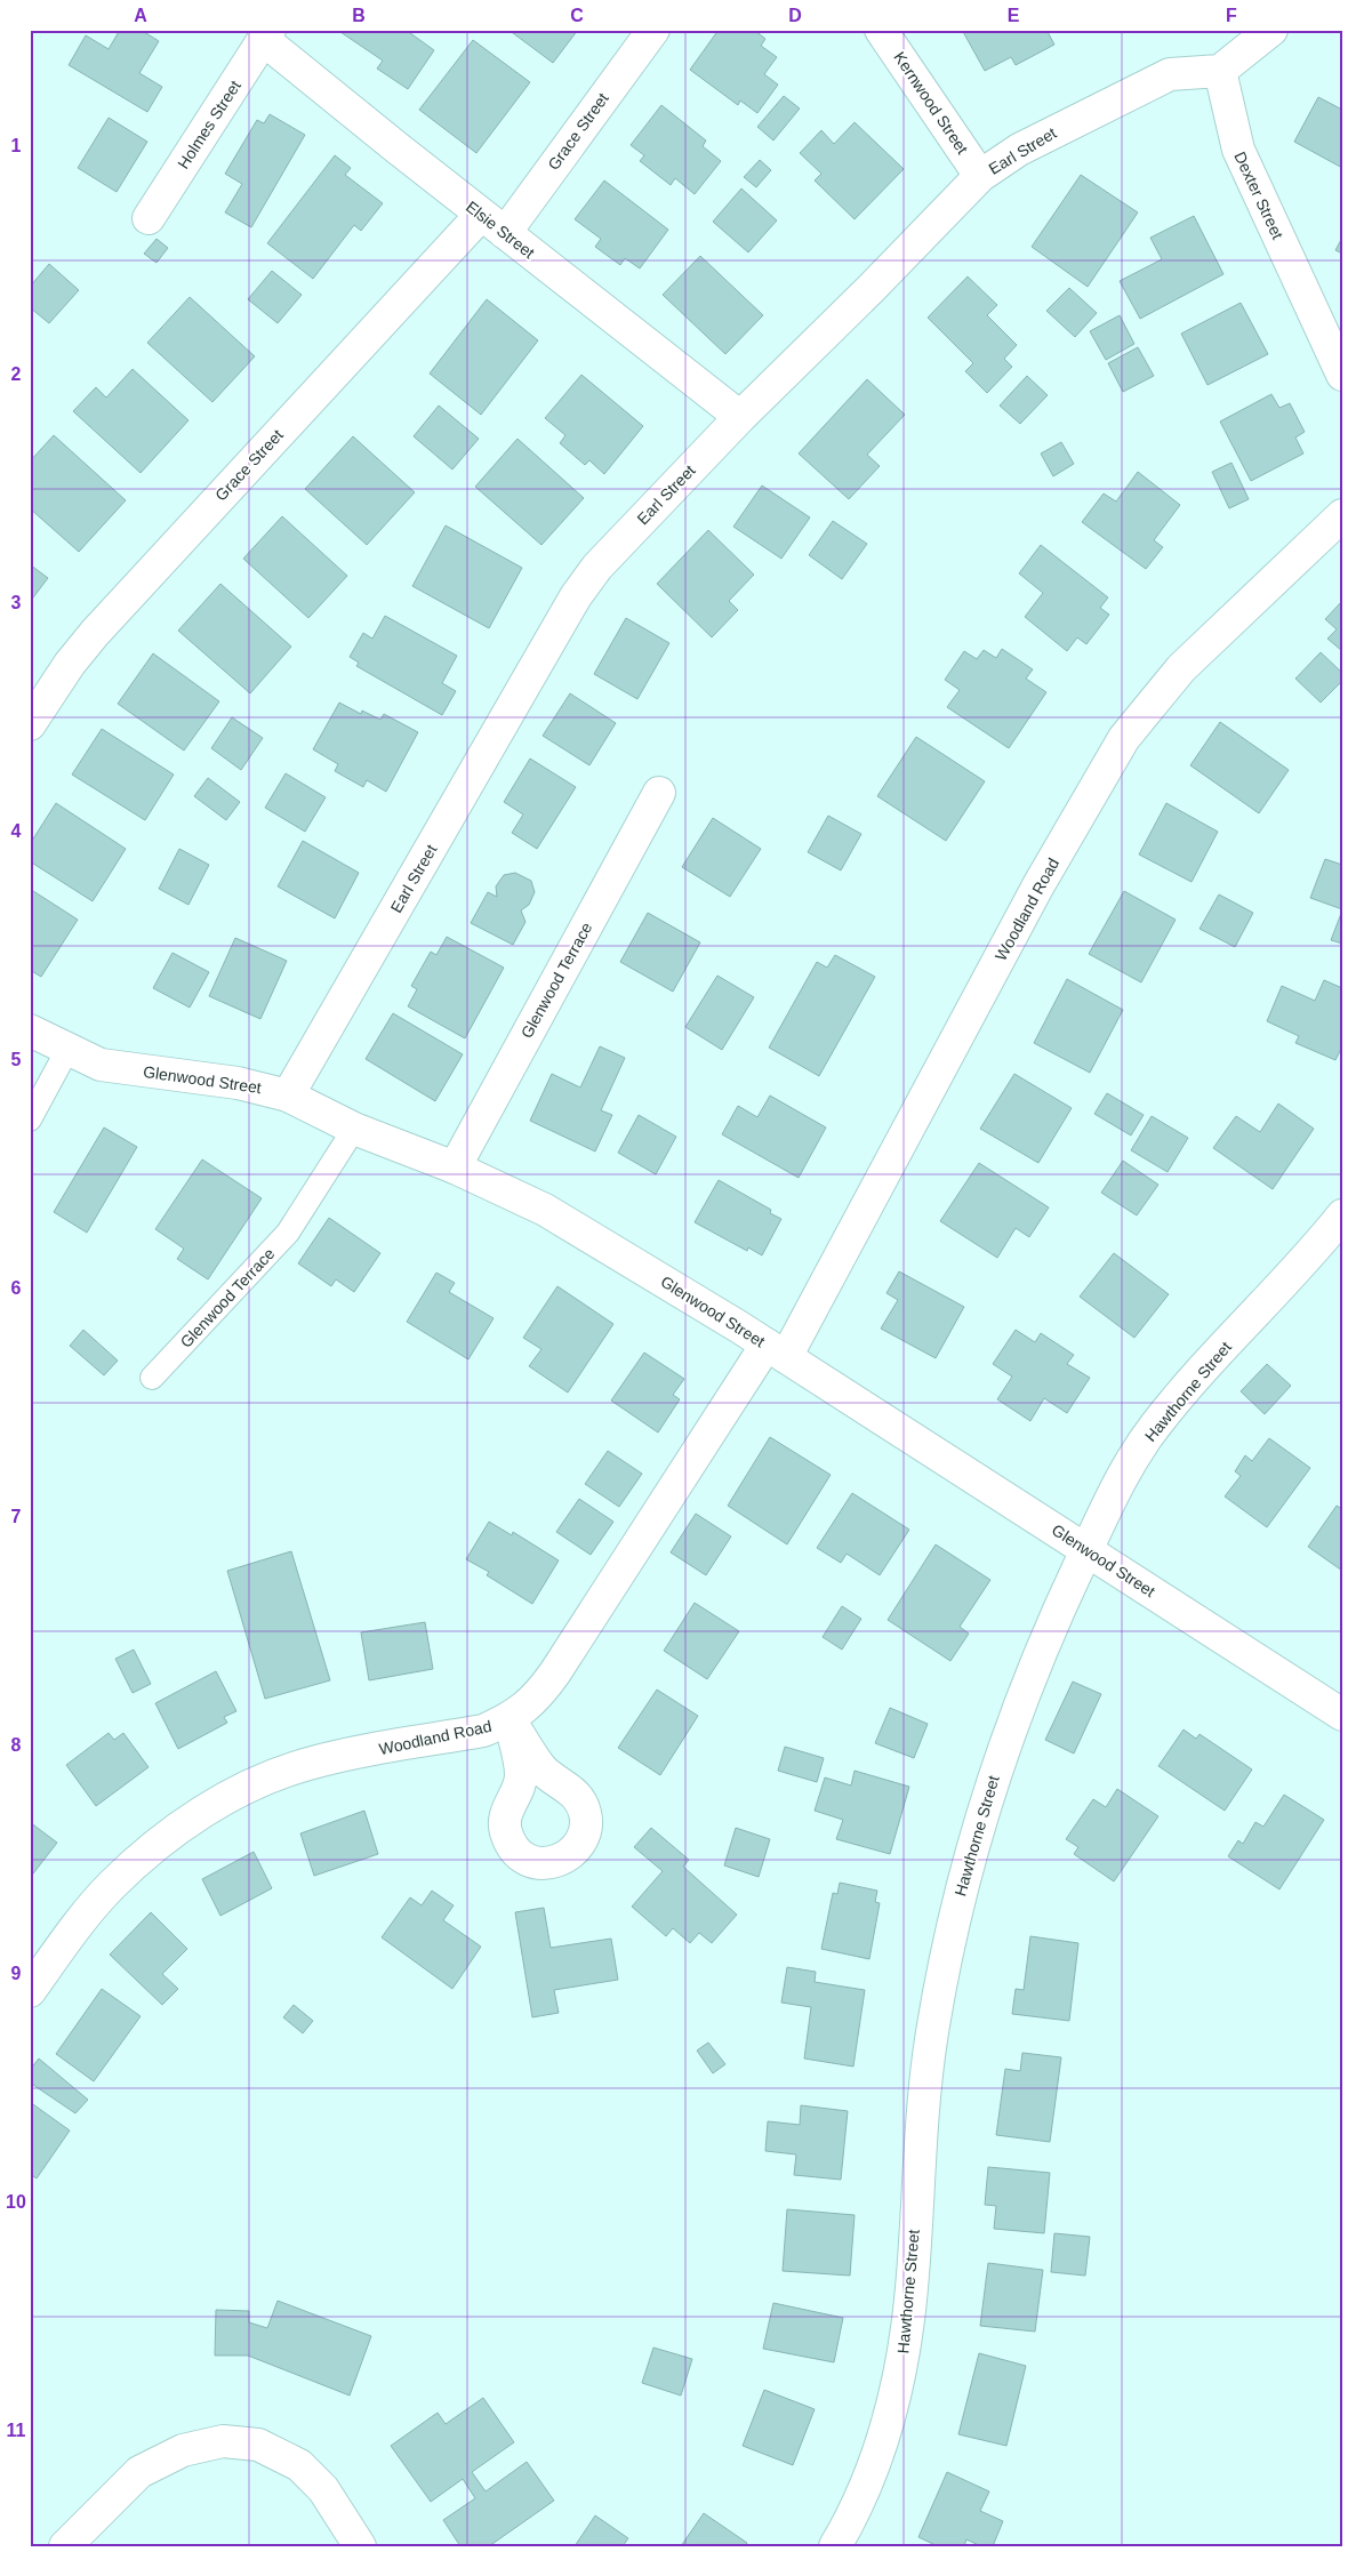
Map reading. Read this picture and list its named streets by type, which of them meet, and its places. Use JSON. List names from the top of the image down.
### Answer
{
  "streets": {
    "street": [
      "Kernwood Street",
      "Holmes Street",
      "Grace Street",
      "Earl Street",
      "Dexter Street",
      "Elsie Street",
      "Woodland Road",
      "Glenwood Terrace",
      "Glenwood Street",
      "Hawthorne Street"
    ]
  },
  "crossings": [
    ["Kernwood Street", "Earl Street"],
    ["Holmes Street", "Elsie Street"],
    ["Grace Street", "Elsie Street"],
    ["Earl Street", "Dexter Street"],
    ["Earl Street", "Elsie Street"],
    ["Earl Street", "Glenwood Street"],
    ["Woodland Road", "Glenwood Street"],
    ["Glenwood Terrace", "Glenwood Street"],
    ["Glenwood Street", "Hawthorne Street"]
  ],
  "grid": {
    "columns": [
      "A",
      "B",
      "C",
      "D",
      "E",
      "F"
    ],
    "rows": [
      "1",
      "2",
      "3",
      "4",
      "5",
      "6",
      "7",
      "8",
      "9",
      "10",
      "11"
    ]
  }
}
